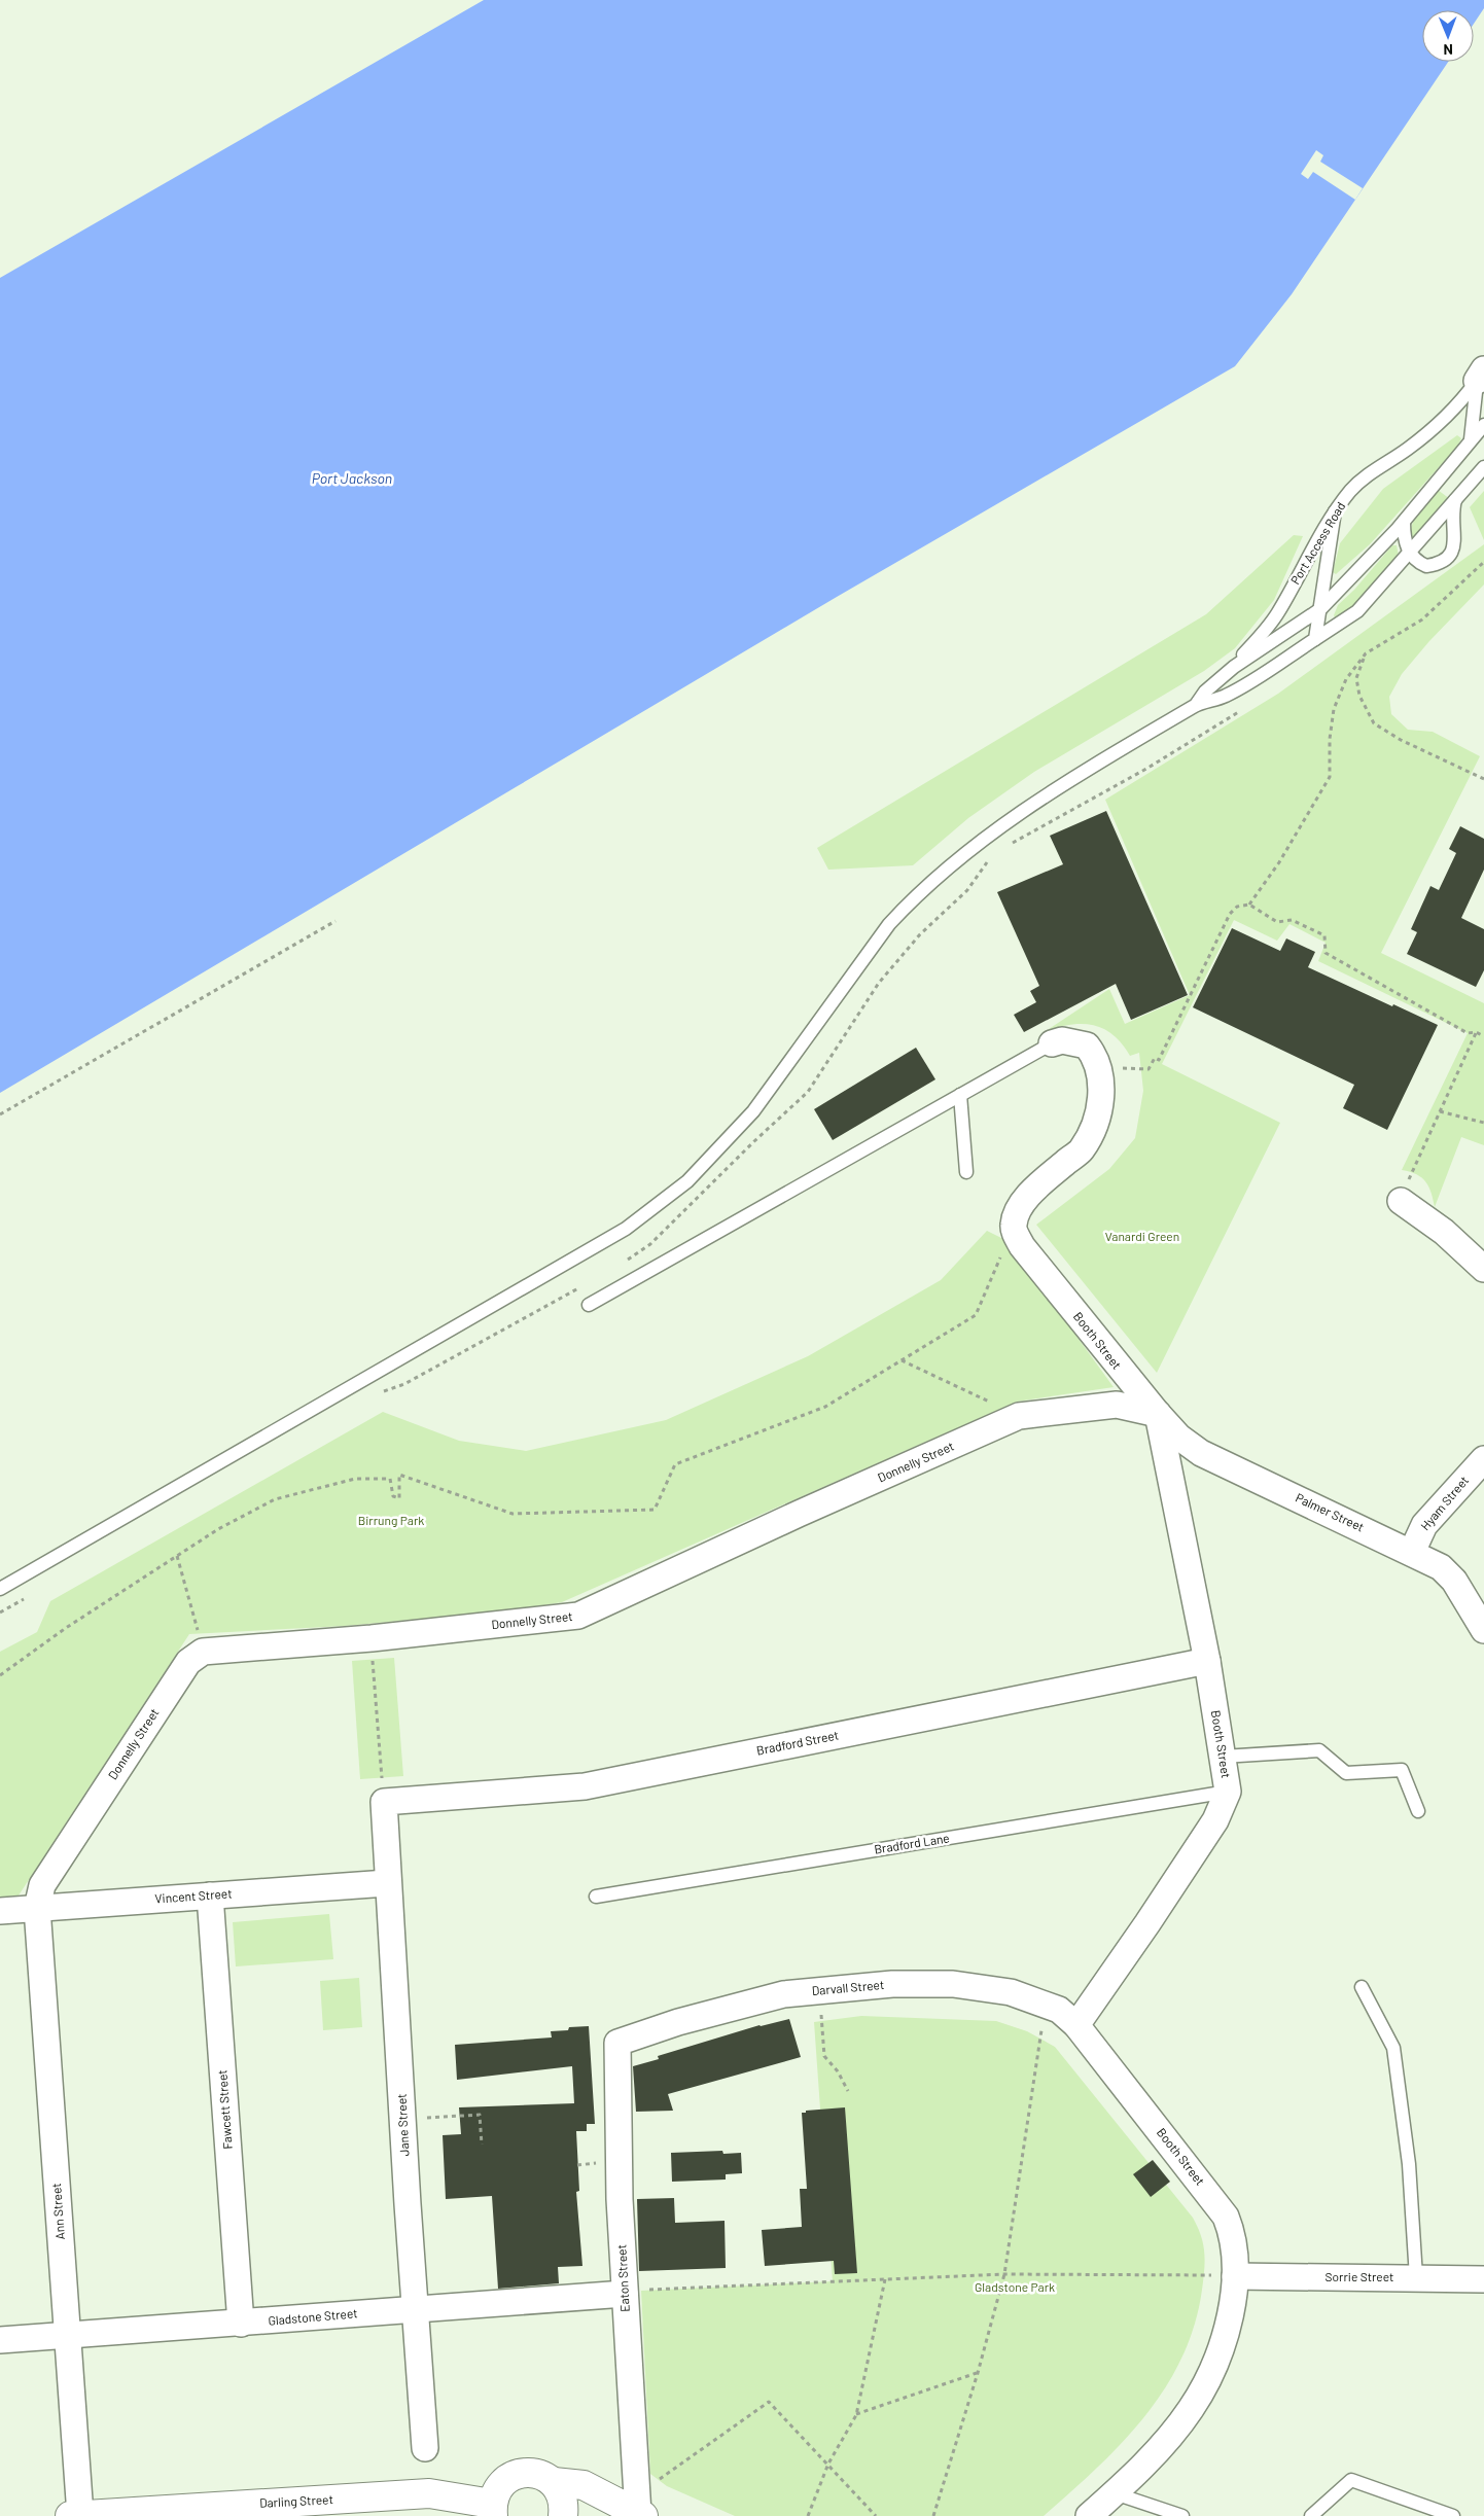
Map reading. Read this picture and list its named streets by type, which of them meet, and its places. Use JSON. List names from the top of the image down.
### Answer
{
  "streets": {
    "street": [
      "Booth Street",
      "Donnelly Street",
      "Hyam Street",
      "Palmer Street",
      "Bradford Street",
      "Vincent Street",
      "Darvall Street",
      "Fawcett Street",
      "Jane Street",
      "Ann Street",
      "Sorrie Street",
      "Eaton Street",
      "Gladstone Street",
      "Darling Street"
    ],
    "lane": ["Port Access Road", "Bradford Lane"]
  },
  "crossings": [
    ["Booth Street", "Donnelly Street"],
    ["Booth Street", "Palmer Street"],
    ["Booth Street", "Bradford Street"],
    ["Booth Street", "Bradford Lane"],
    ["Booth Street", "Darvall Street"],
    ["Booth Street", "Sorrie Street"],
    ["Donnelly Street", "Palmer Street"],
    ["Donnelly Street", "Vincent Street"],
    ["Donnelly Street", "Ann Street"],
    ["Hyam Street", "Palmer Street"],
    ["Bradford Street", "Jane Street"],
    ["Vincent Street", "Fawcett Street"],
    ["Vincent Street", "Jane Street"],
    ["Vincent Street", "Ann Street"],
    ["Darvall Street", "Eaton Street"],
    ["Fawcett Street", "Gladstone Street"],
    ["Jane Street", "Gladstone Street"],
    ["Ann Street", "Gladstone Street"],
    ["Ann Street", "Darling Street"],
    ["Eaton Street", "Gladstone Street"]
  ],
  "water": ["Port Jackson"],
  "parks": ["Vanardi Green", "Birrung Park", "Gladstone Park"],
  "north": "bottom"
}
